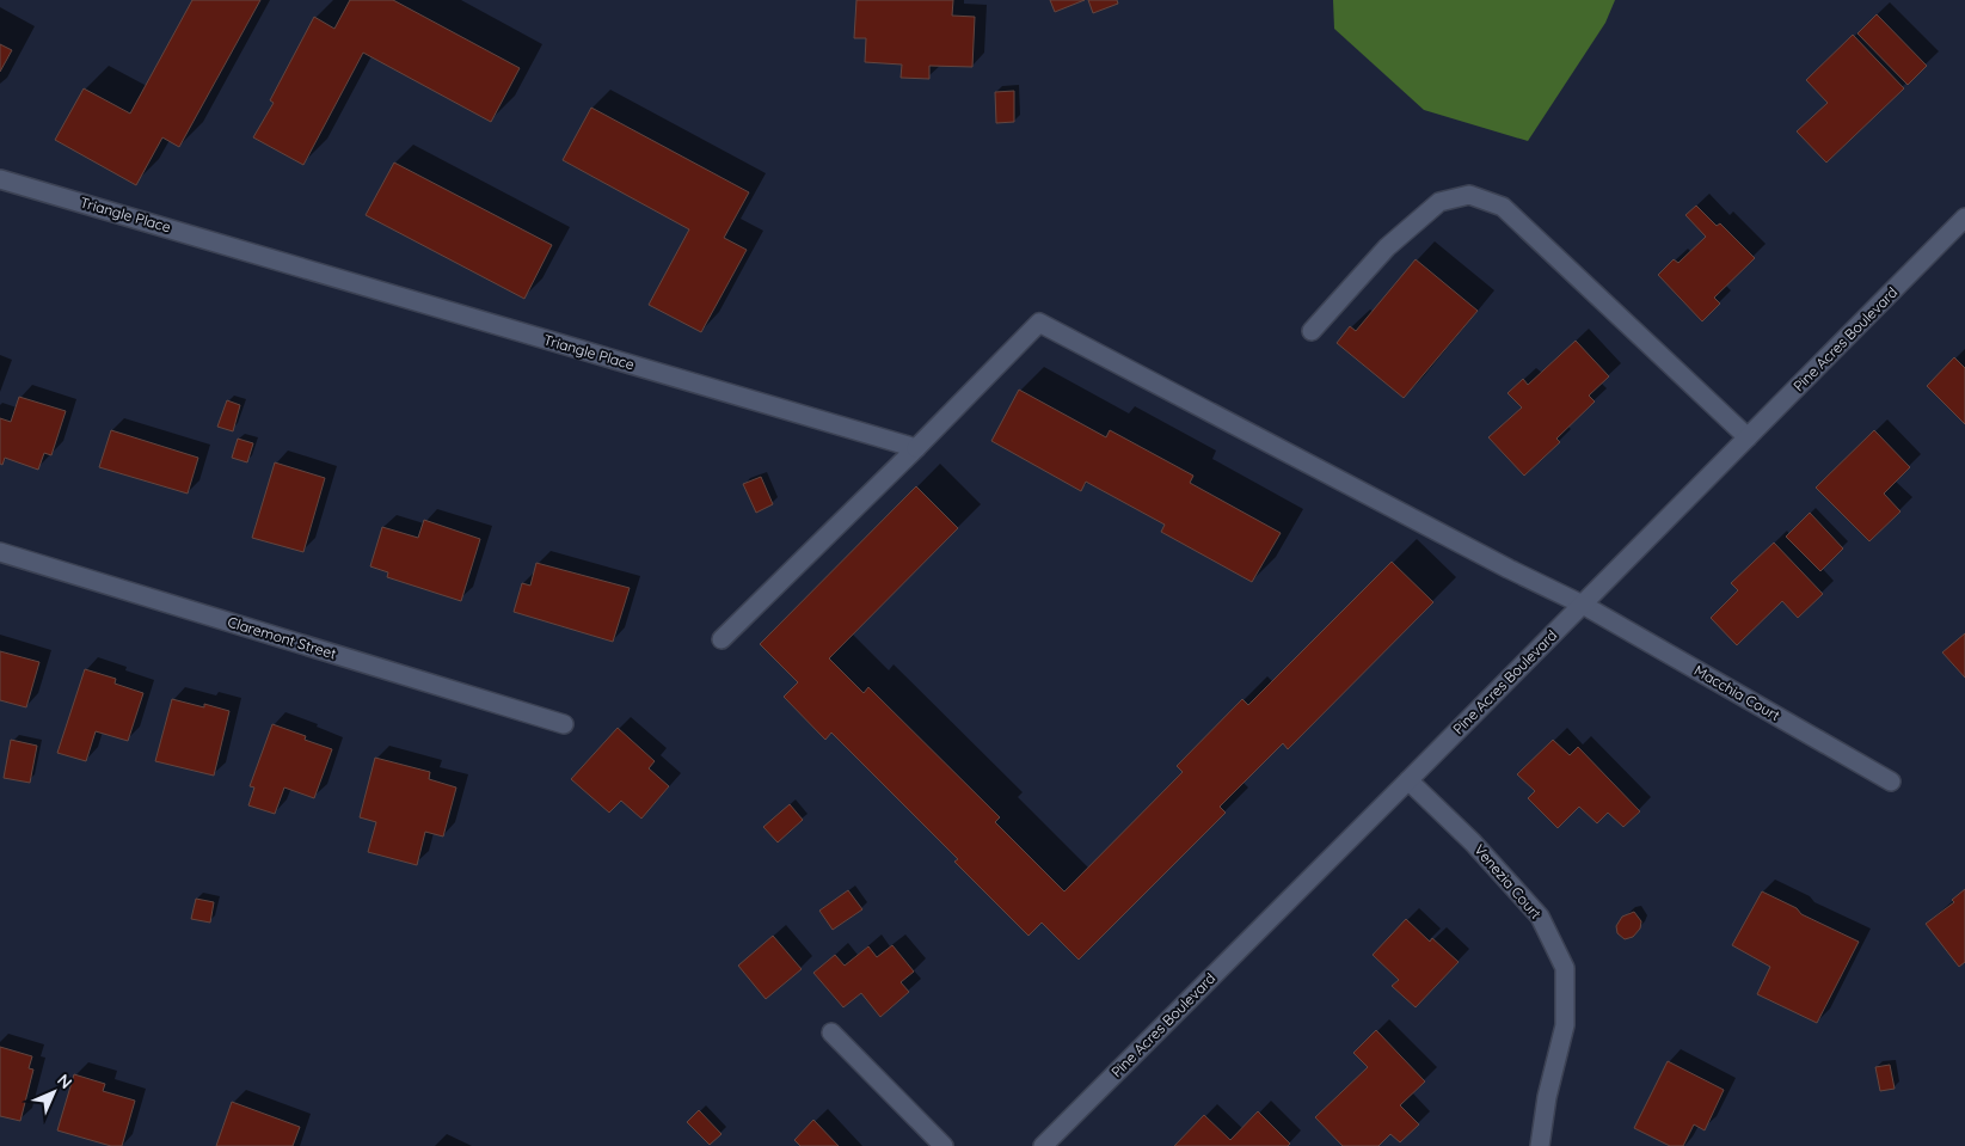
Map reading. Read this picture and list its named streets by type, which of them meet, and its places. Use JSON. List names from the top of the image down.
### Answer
{
  "streets": {
    "street": [
      "Triangle Place",
      "Pine Acres Boulevard",
      "Claremont Street",
      "Macchia Court",
      "Venezia Court"
    ]
  },
  "crossings": [
    ["Triangle Place", "Macchia Court"],
    ["Pine Acres Boulevard", "Macchia Court"],
    ["Pine Acres Boulevard", "Venezia Court"]
  ],
  "north": "top right"
}
